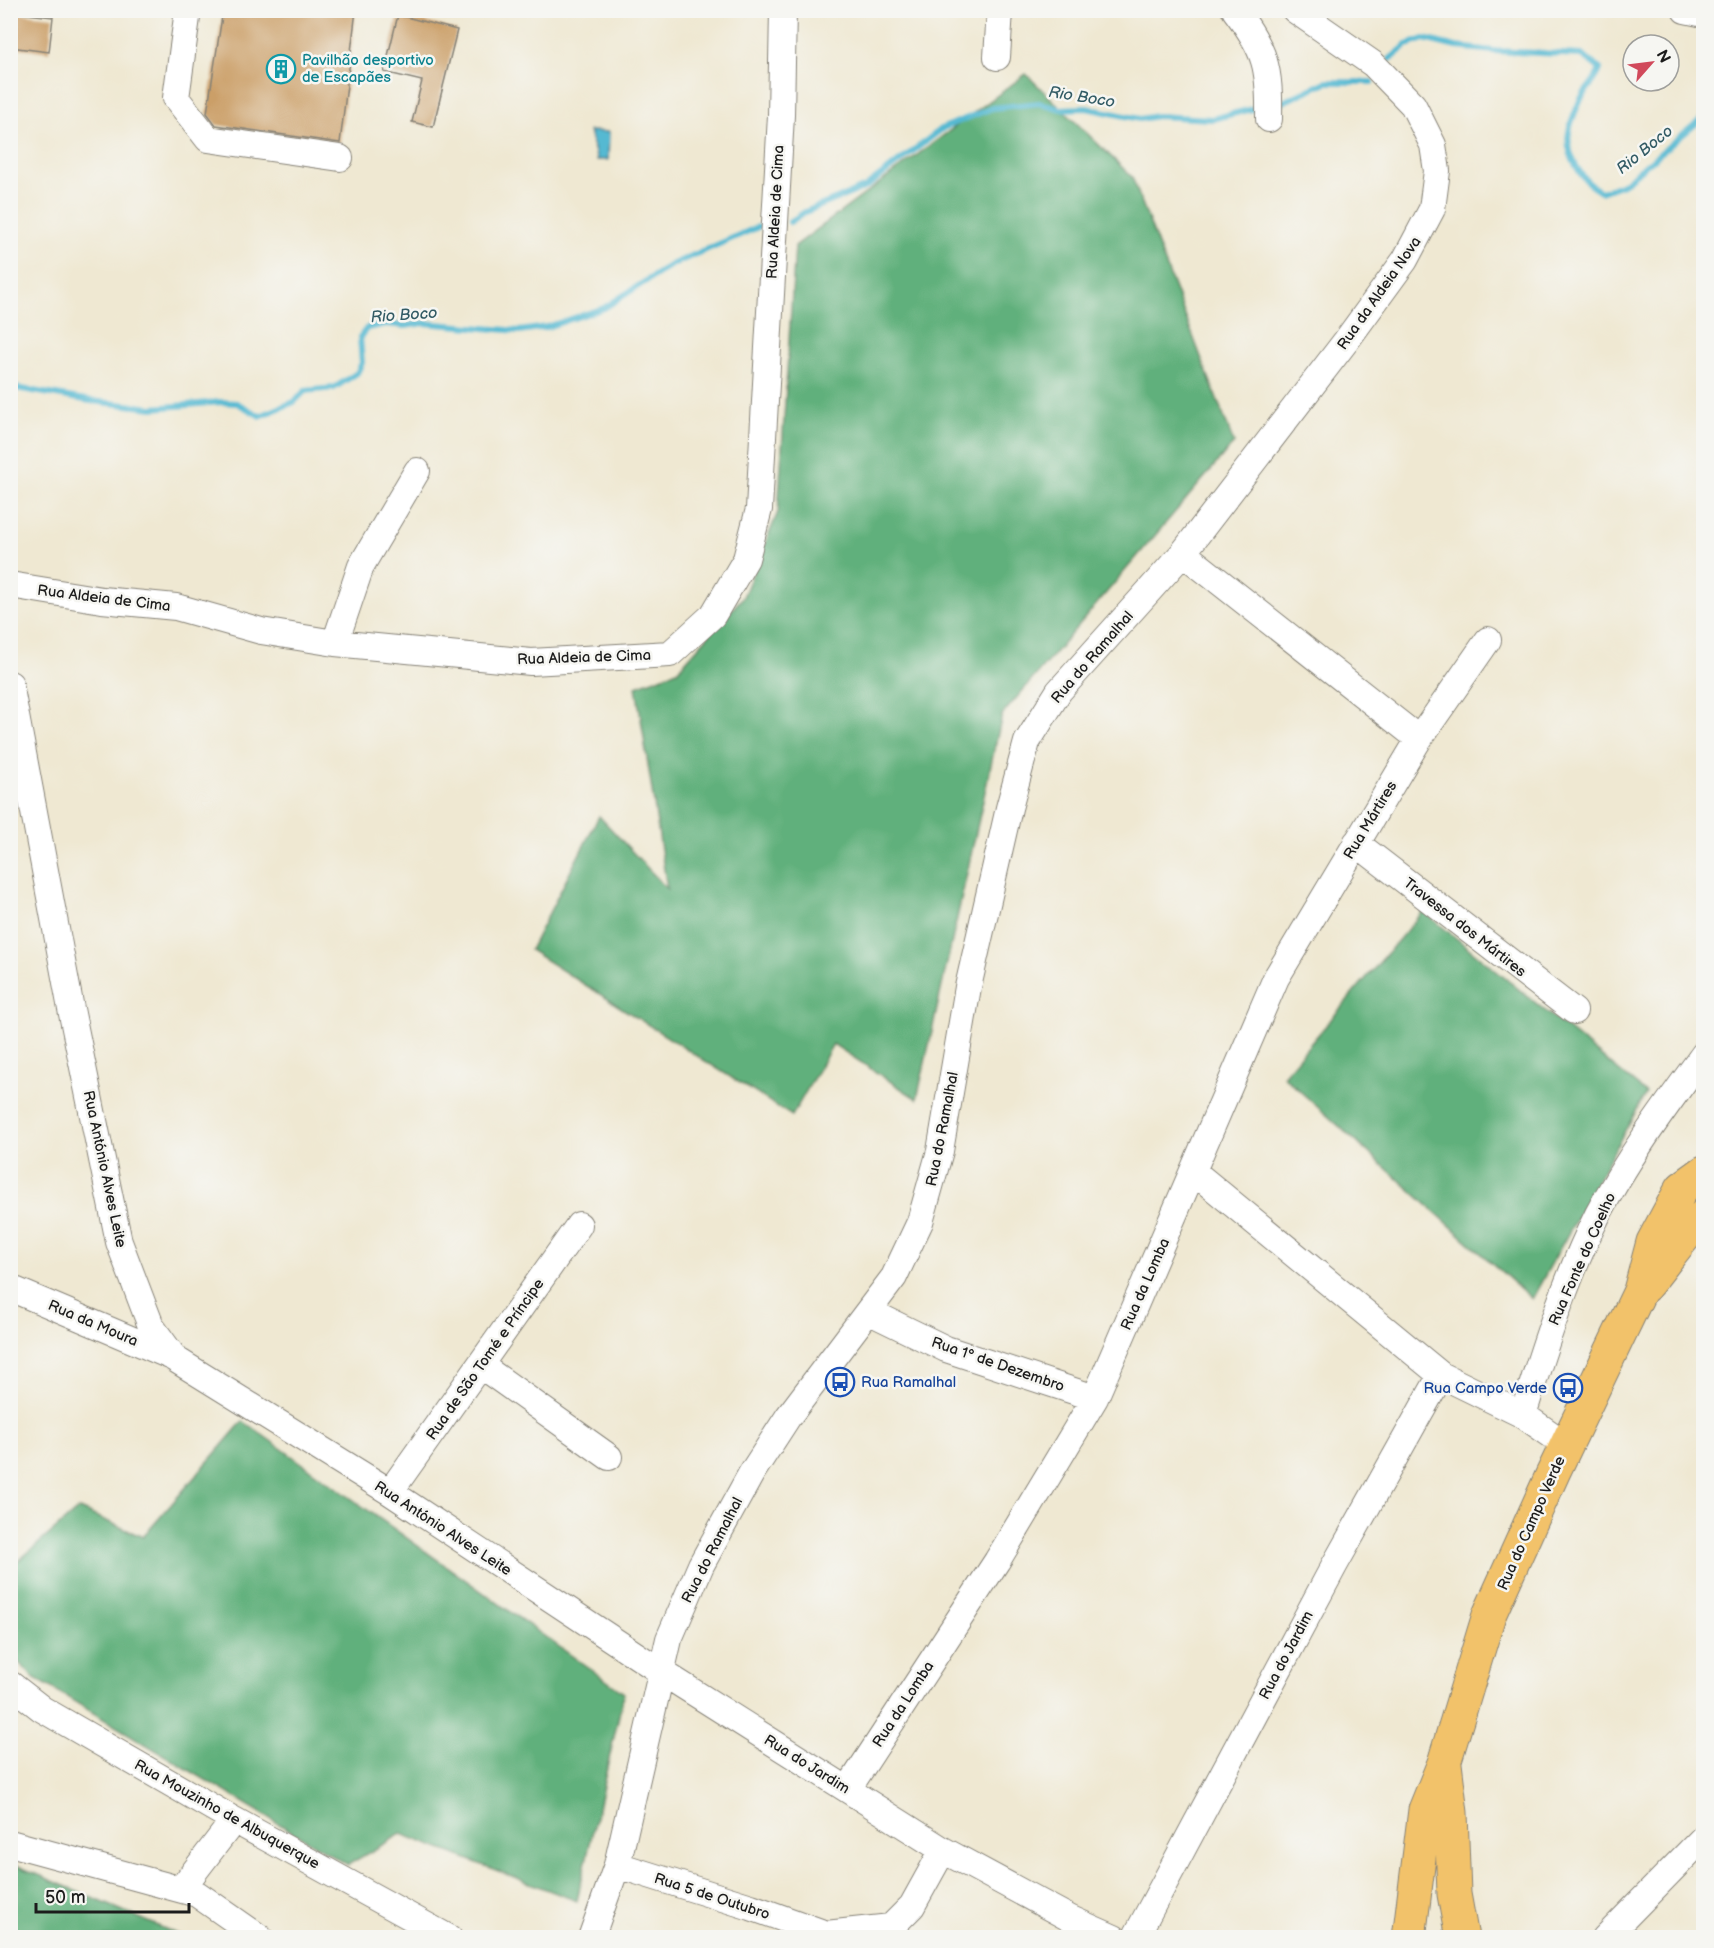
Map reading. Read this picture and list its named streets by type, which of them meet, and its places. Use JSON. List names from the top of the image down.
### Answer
{
  "streets": {
    "main road": ["Rua do Campo Verde"],
    "street": [
      "Rua Aldeia de Cima",
      "Rua da Aldeia Nova",
      "Rua do Ramalhal",
      "Rua Mártires",
      "Travessa dos Mártires",
      "Rua António Alves Leite",
      "Rua Fonte do Coelho",
      "Rua da Lomba",
      "Rua da Moura",
      "Rua de São Tomé e Príncipe",
      "Rua 1º de Dezembro",
      "Rua do Jardim",
      "Rua Mouzinho de Albuquerque",
      "Rua 5 de Outubro"
    ]
  },
  "crossings": [
    ["Rua da Aldeia Nova", "Rua do Ramalhal"],
    ["Rua do Ramalhal", "Rua António Alves Leite"],
    ["Rua do Ramalhal", "Rua 1º de Dezembro"],
    ["Rua do Ramalhal", "Rua do Jardim"],
    ["Rua do Ramalhal", "Rua 5 de Outubro"],
    ["Rua Mártires", "Travessa dos Mártires"],
    ["Rua Mártires", "Rua da Lomba"],
    ["Rua António Alves Leite", "Rua da Moura"],
    ["Rua António Alves Leite", "Rua de São Tomé e Príncipe"],
    ["Rua António Alves Leite", "Rua do Jardim"],
    ["Rua da Lomba", "Rua 1º de Dezembro"],
    ["Rua da Lomba", "Rua do Jardim"],
    ["Rua do Jardim", "Rua 5 de Outubro"]
  ],
  "water": ["Rio Boco"],
  "places": {
    "building": ["Pavilhão desportivo de Escapães"],
    "bus stop": ["Rua Ramalhal", "Rua Campo Verde"]
  },
  "scale_bar": "50 m",
  "north": "top right"
}
